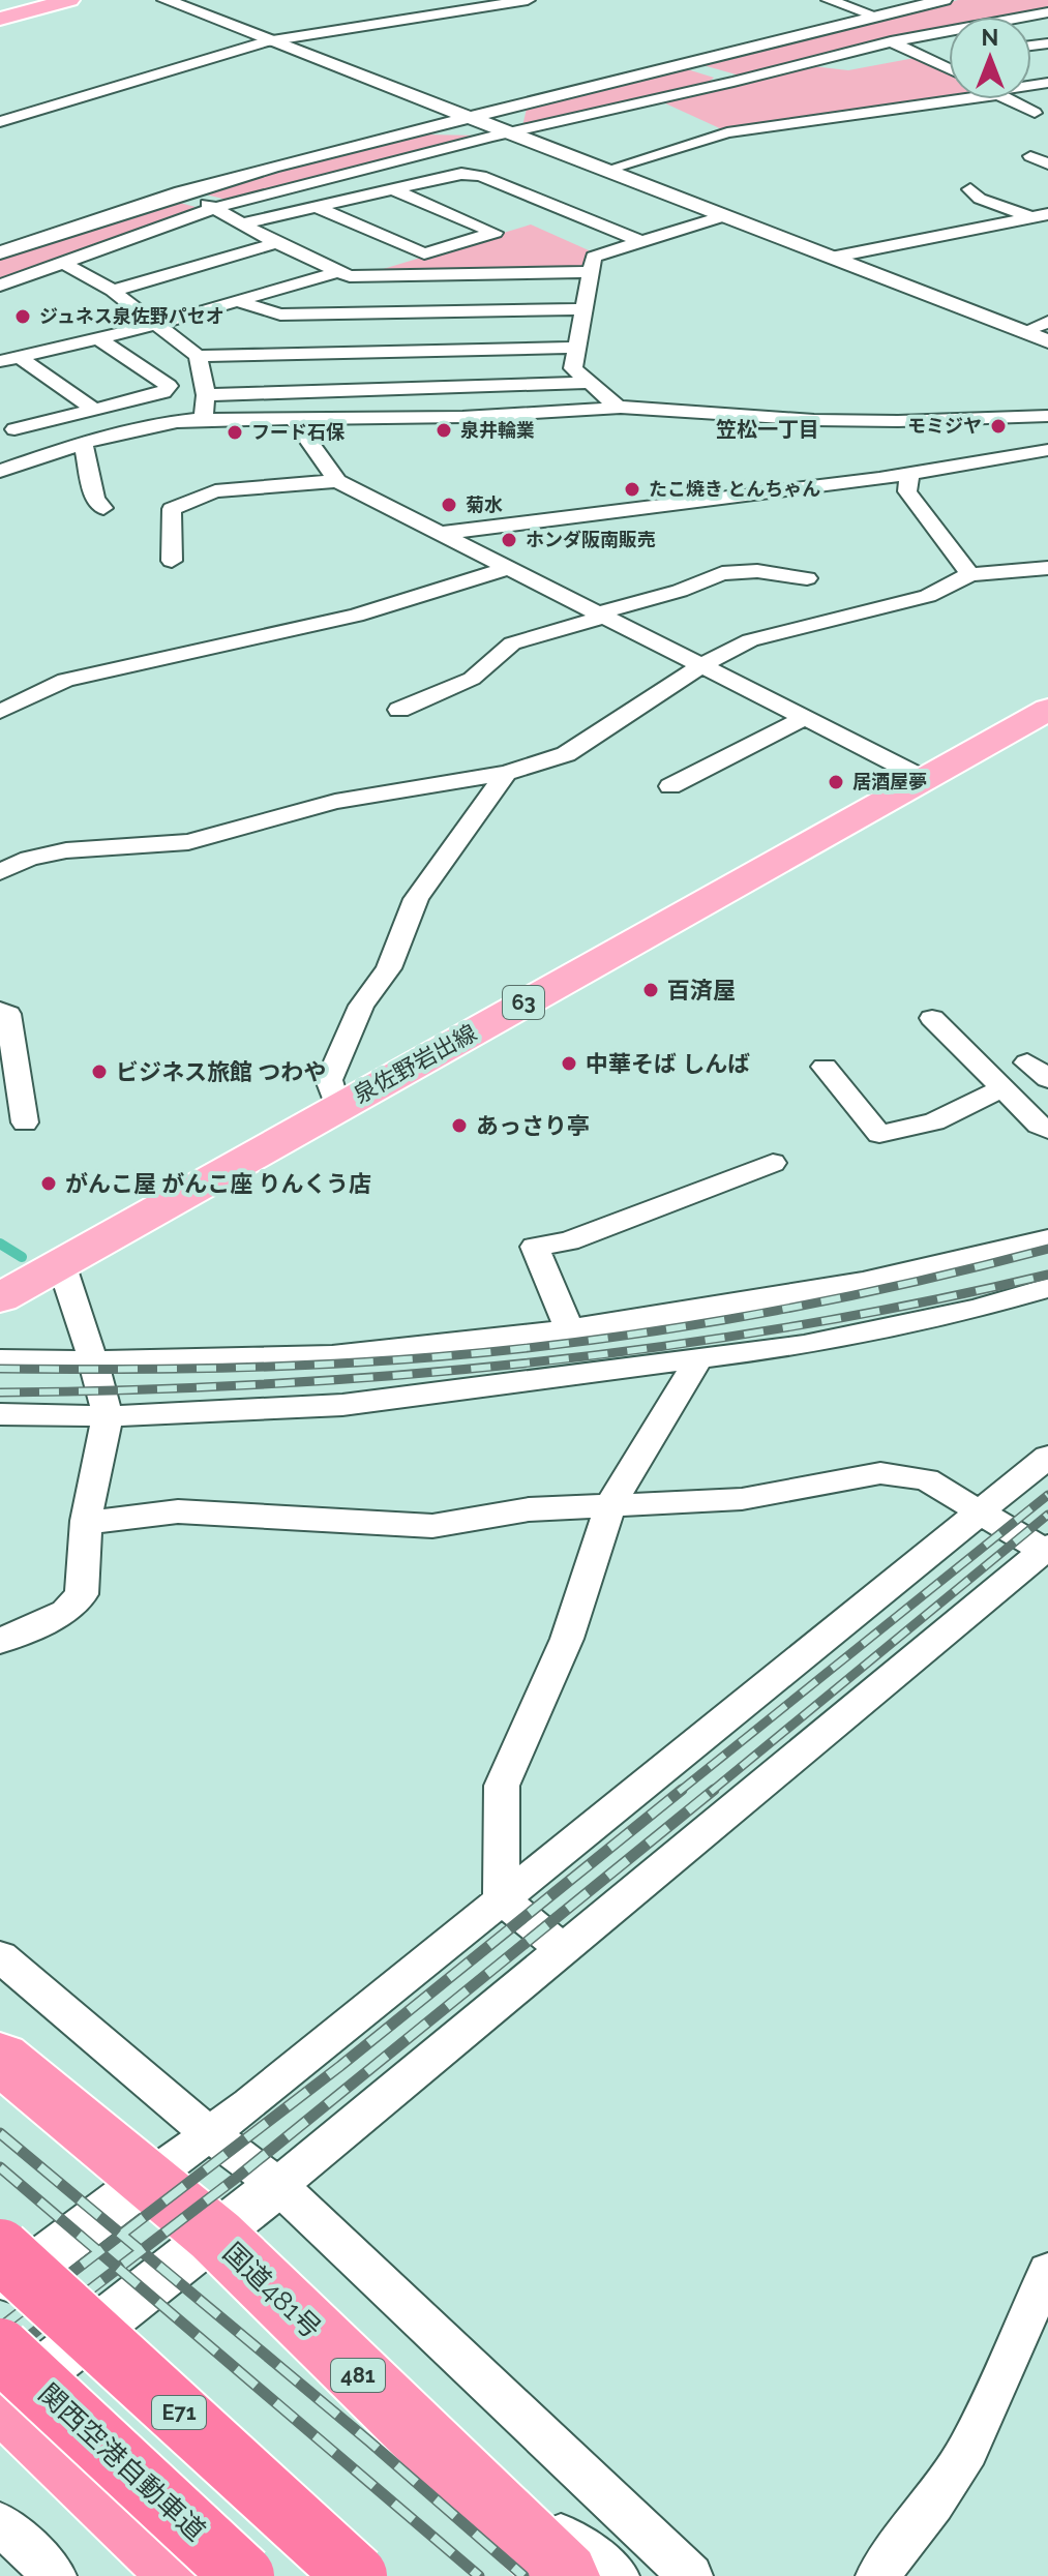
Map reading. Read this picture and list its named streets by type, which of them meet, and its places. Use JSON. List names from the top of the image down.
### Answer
{
  "streets": {
    "highway": [
      "国道481号",
      "481",
      "E71",
      "関西空港自動車道"
    ],
    "main road": ["63", "泉佐野岩出線"]
  },
  "districts": ["笠松一丁目"],
  "places": [
    "ジュネス泉佐野パセオ",
    "モミジヤ",
    "泉井輪業",
    "フード石保",
    "たこ焼き とんちゃん",
    "菊水",
    "ホンダ阪南販売",
    "居酒屋夢",
    "百済屋",
    "中華そば しんば",
    "ビジネス旅館 つわや",
    "あっさり亭",
    "がんこ屋 がんこ座 りんくう店"
  ],
  "north": "top"
}
